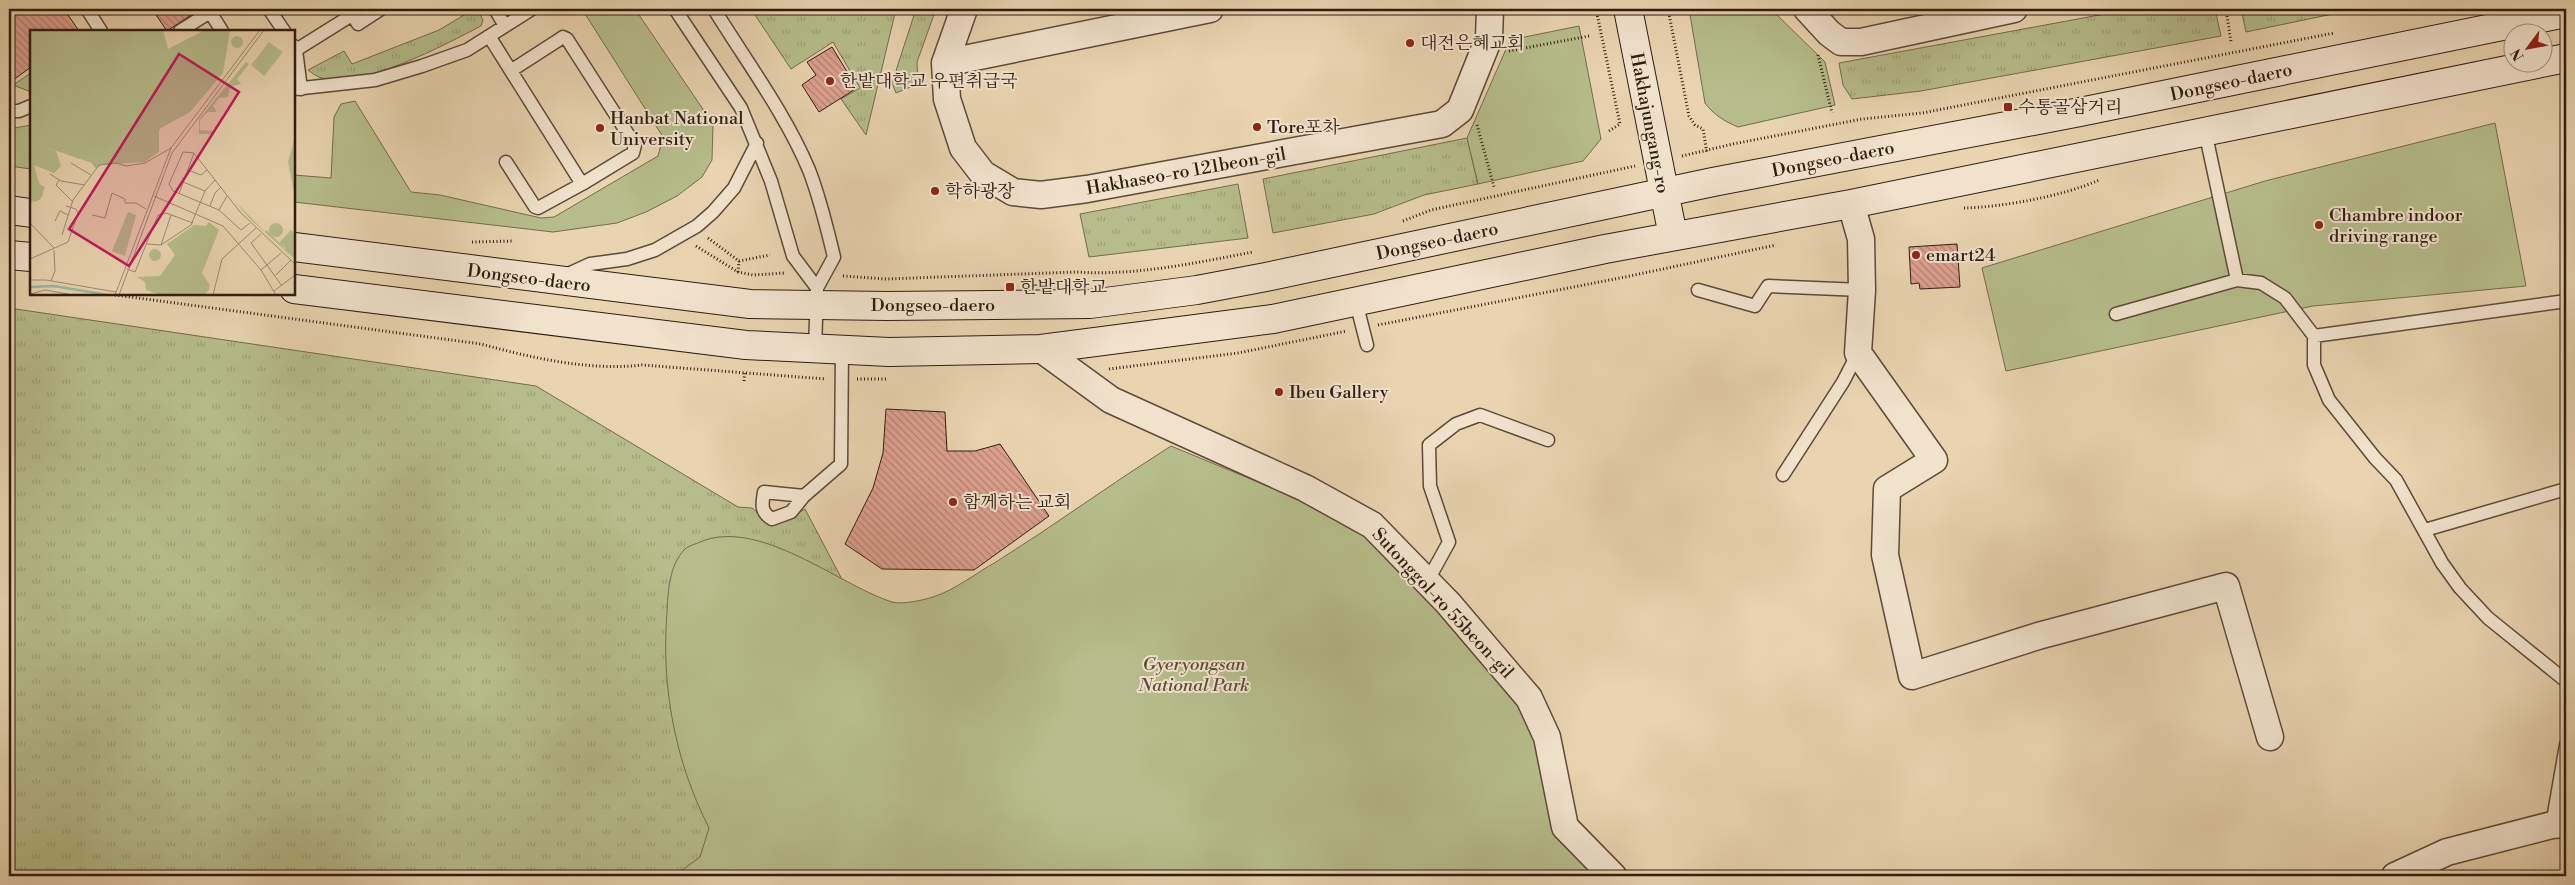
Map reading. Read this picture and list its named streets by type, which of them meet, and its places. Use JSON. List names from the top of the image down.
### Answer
{
  "streets": {
    "street": [
      "Dongseo-daero",
      "Hakhajungang-ro",
      "Hakhaseo-ro 121beon-gil",
      "Sutonggol-ro 55beon-gil"
    ]
  },
  "crossings": [
    ["Dongseo-daero", "Hakhajungang-ro"]
  ],
  "parks": ["Gyeryongsan National Park"],
  "places": {
    "other": [
      "대전은혜교회",
      "한밭대학교 우편취급국",
      "Tore포차",
      "Hanbat National University",
      "학하광장",
      "Chambre indoor driving range",
      "emart24",
      "Ibeu Gallery",
      "함께하는 교회"
    ],
    "transit": ["수통골삼거리", "한밭대학교"]
  },
  "north": "bottom left"
}
